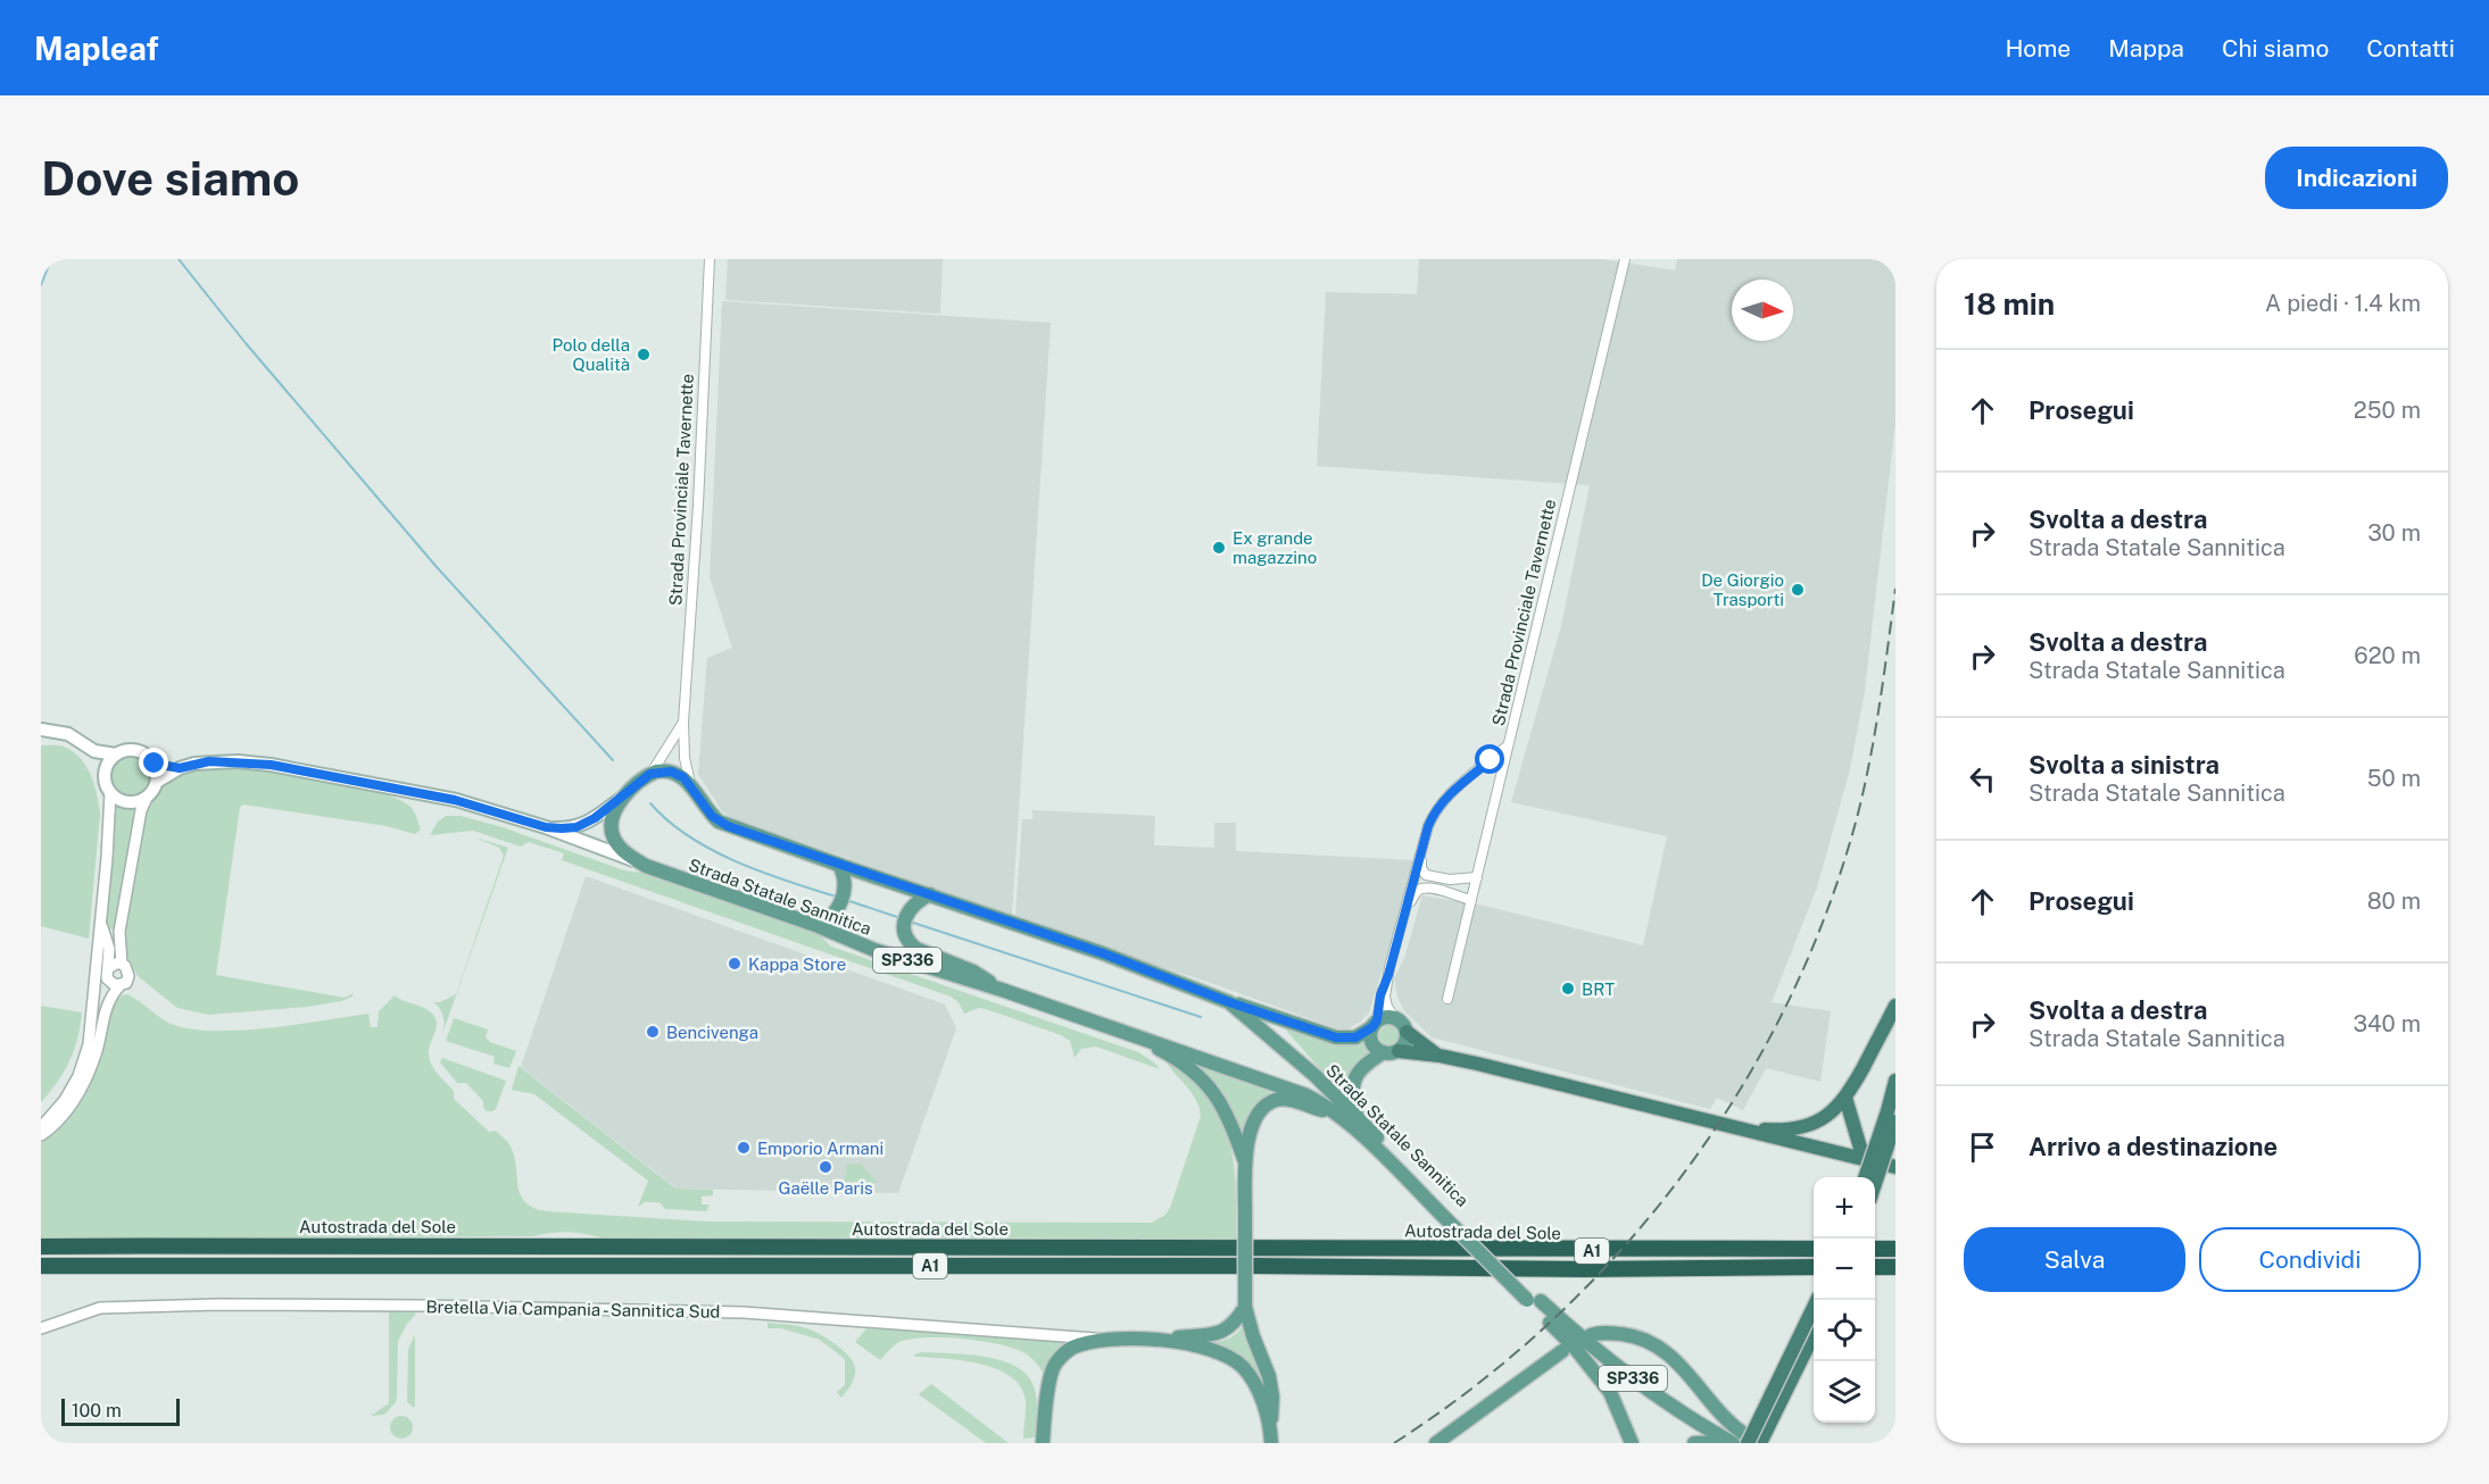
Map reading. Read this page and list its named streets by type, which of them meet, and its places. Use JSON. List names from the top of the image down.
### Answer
{
  "streets": {
    "highway": ["Autostrada del Sole", "A1"],
    "main road": ["Strada Statale Sannitica", "SP336"],
    "street": ["Strada Provinciale Tavernette", "Bretella Via Campania - Sannitica Sud"]
  },
  "crossings": [
    ["Strada Provinciale Tavernette", "Strada Statale Sannitica"],
    ["Strada Statale Sannitica", "SP336"]
  ],
  "places": [
    "Polo della Qualità",
    "Ex grande magazzino",
    "De Giorgio Trasporti",
    "Kappa Store",
    "BRT",
    "Bencivenga",
    "Emporio Armani",
    "Gaëlle Paris"
  ],
  "scale_bar": "100 m",
  "north": "right",
  "page": {
    "header": "Mapleaf",
    "nav": [
      "Home",
      "Mappa",
      "Chi siamo",
      "Contatti"
    ],
    "buttons": [
      "Indicazioni",
      ["Salva", "Condividi"]
    ],
    "title": "Dove siamo",
    "heading": ["18 min", "A piedi · 1.4 km"],
    "list": [
      ["Prosegui", "250 m"],
      ["Svolta a destra", "Strada Statale Sannitica", "30 m"],
      ["Svolta a destra", "Strada Statale Sannitica", "620 m"],
      ["Svolta a sinistra", "Strada Statale Sannitica", "50 m"],
      ["Prosegui", "80 m"],
      ["Svolta a destra", "Strada Statale Sannitica", "340 m"],
      "Arrivo a destinazione"
    ],
    "map_buttons": ["+", "−"],
    "scale": "100 m"
  }
}
